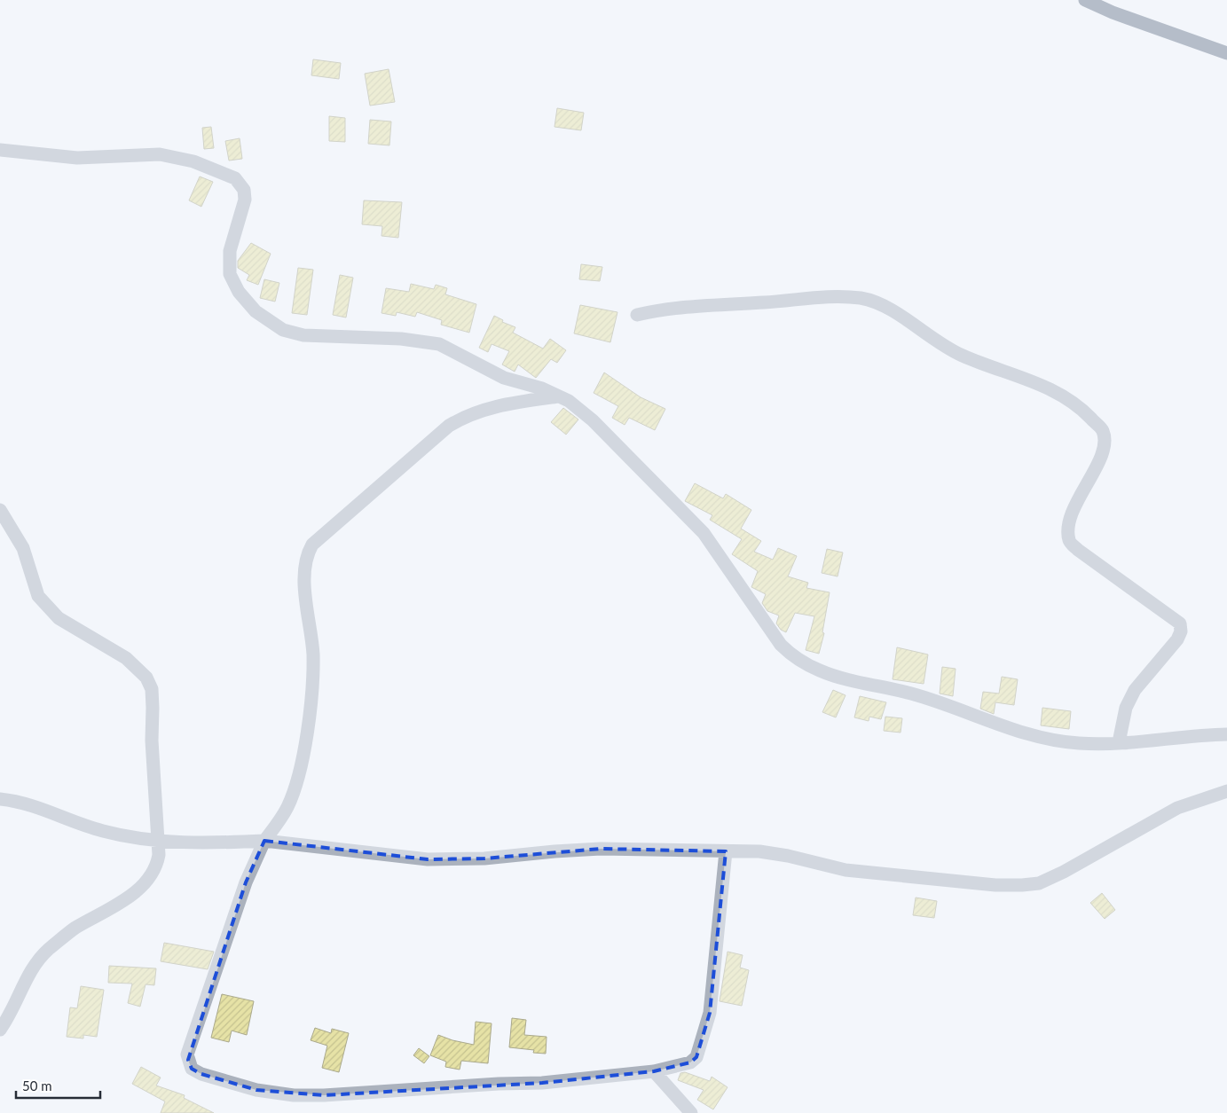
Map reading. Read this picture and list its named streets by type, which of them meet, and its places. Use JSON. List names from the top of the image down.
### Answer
{
  "scale_bar": "50 m"
}
